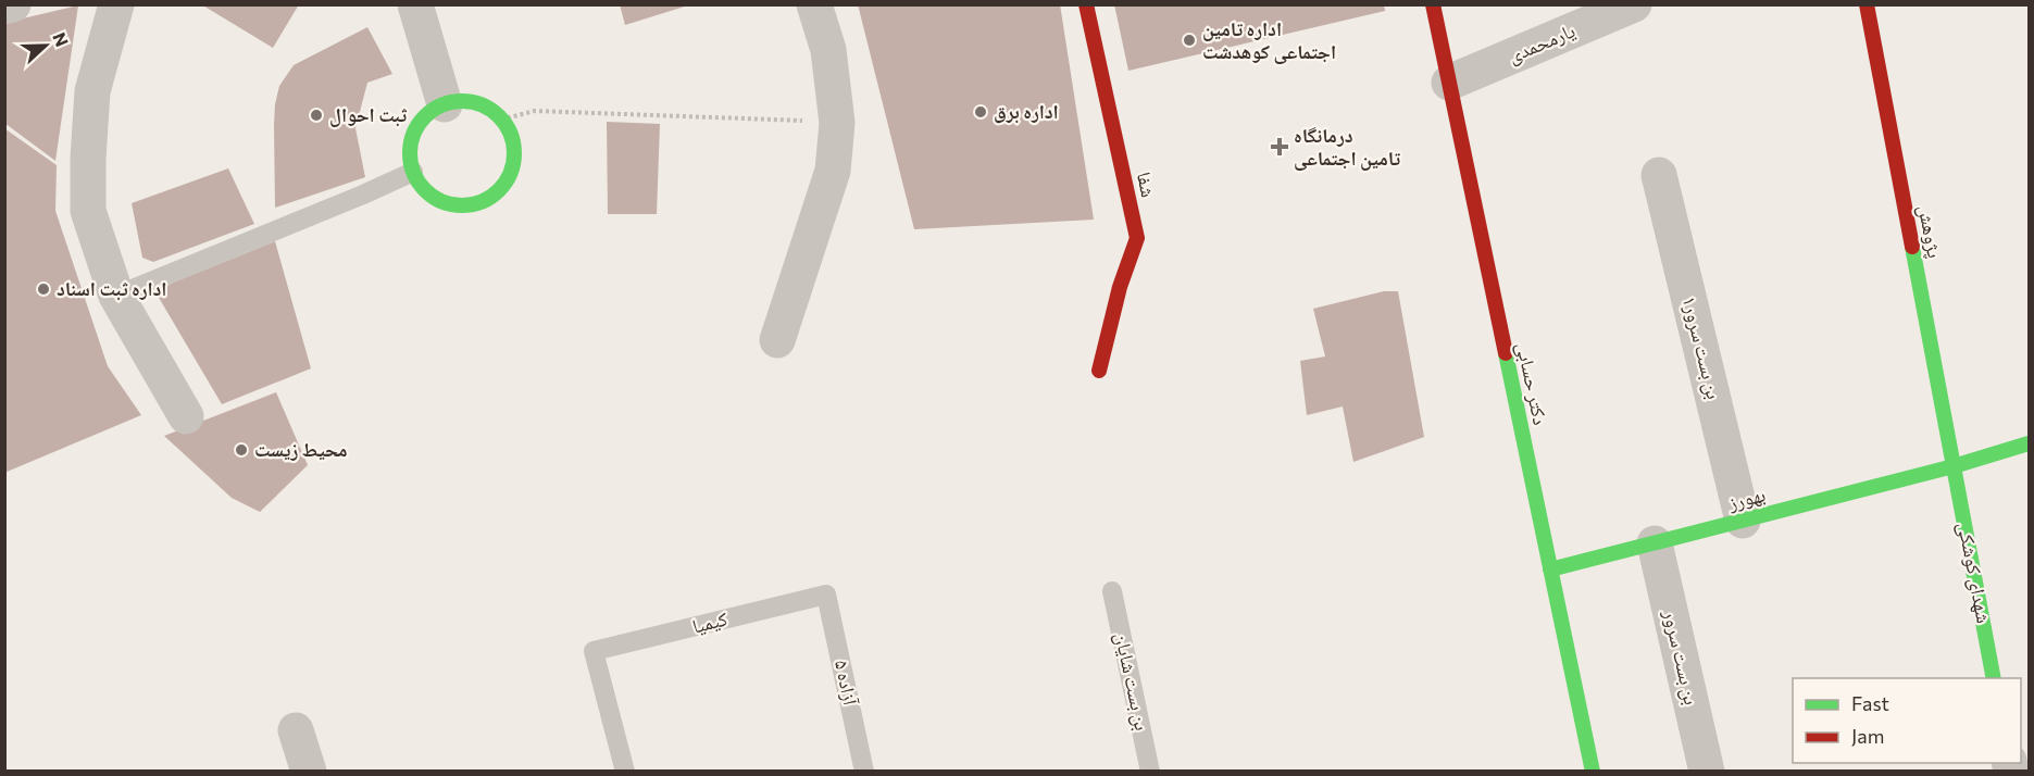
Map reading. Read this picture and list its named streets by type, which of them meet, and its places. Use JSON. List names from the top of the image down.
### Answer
{
  "streets": {
    "street": [
      "یارمحمدی",
      "شفا",
      "پژوهش",
      "بن بست سرور۱",
      "دکتر حسابی",
      "بهورز",
      "شهدای کوشکی",
      "بن بست سرور"
    ],
    "lane": ["کیمیا", "بن بست شایان", "آزاده ۵"]
  },
  "crossings": [
    ["یارمحمدی", "دکتر حسابی"],
    ["پژوهش", "بهورز"],
    ["پژوهش", "شهدای کوشکی"],
    ["بن بست سرور۱", "بهورز"],
    ["دکتر حسابی", "بهورز"],
    ["بهورز", "شهدای کوشکی"],
    ["بهورز", "بن بست سرور"],
    ["کیمیا", "آزاده ۵"]
  ],
  "places": {
    "other": [
      "اداره تامین اجتماعی کوهدشت",
      "اداره برق",
      "ثبت احوال",
      "اداره ثبت اسناد",
      "محیط زیست"
    ],
    "health": ["درمانگاه تامین اجتماعی"]
  },
  "legend": ["Fast", "Jam"],
  "north": "right"
}
